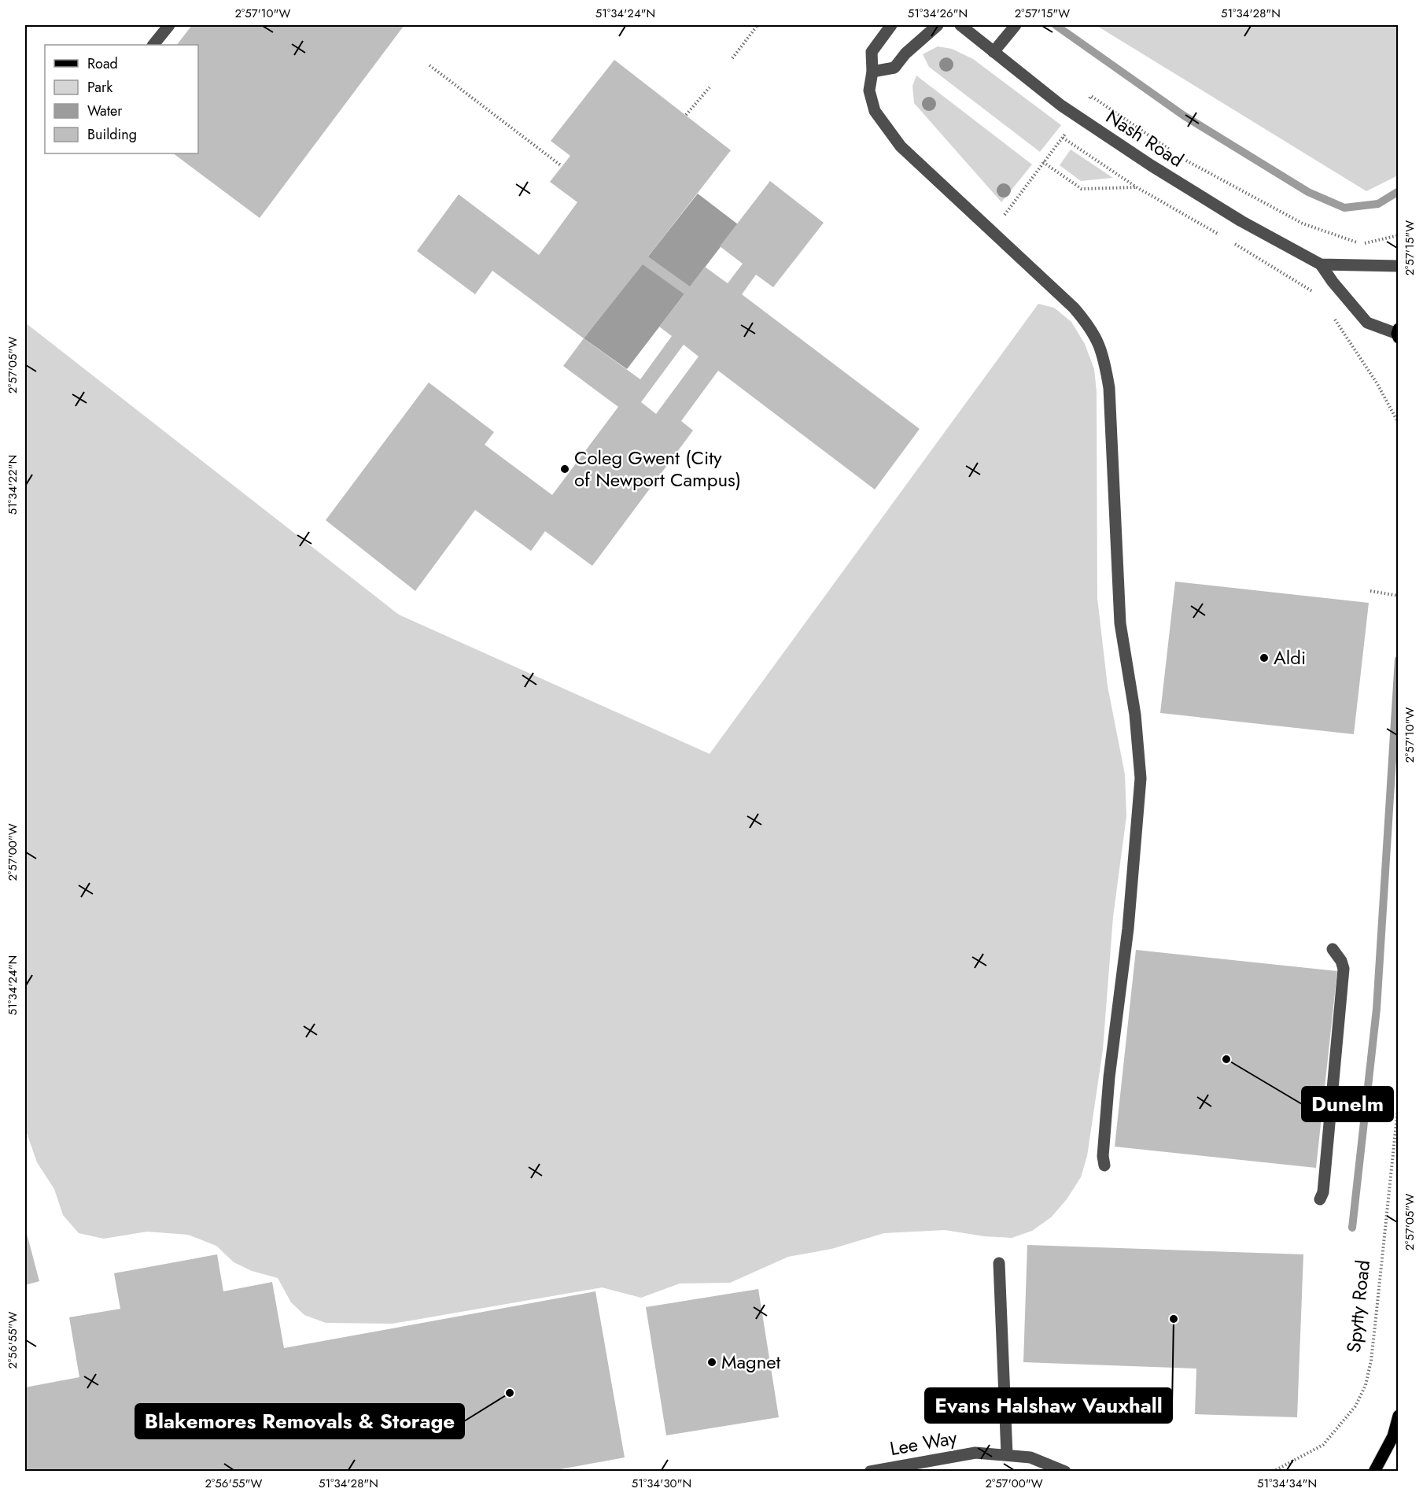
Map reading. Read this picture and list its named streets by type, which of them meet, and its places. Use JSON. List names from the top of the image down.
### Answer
{
  "streets": {
    "street": ["Nash Road", "Lee Way"],
    "path": ["Spytty Road"]
  },
  "places": [
    "Coleg Gwent (City of Newport Campus)",
    "Aldi",
    "Dunelm",
    "Evans Halshaw Vauxhall",
    "Magnet",
    "Blakemores Removals & Storage"
  ],
  "legend": [
    "Road",
    "Park",
    "Water",
    "Building"
  ],
  "coordinates": [
    "2°57'10\"W",
    "51°34'24\"N",
    "51°34'26\"N",
    "2°57'15\"W",
    "51°34'28\"N",
    "2°57'05\"W",
    "51°34'22\"N",
    "2°57'00\"W",
    "2°56'55\"W",
    "51°34'30\"N",
    "51°34'34\"N"
  ]
}
